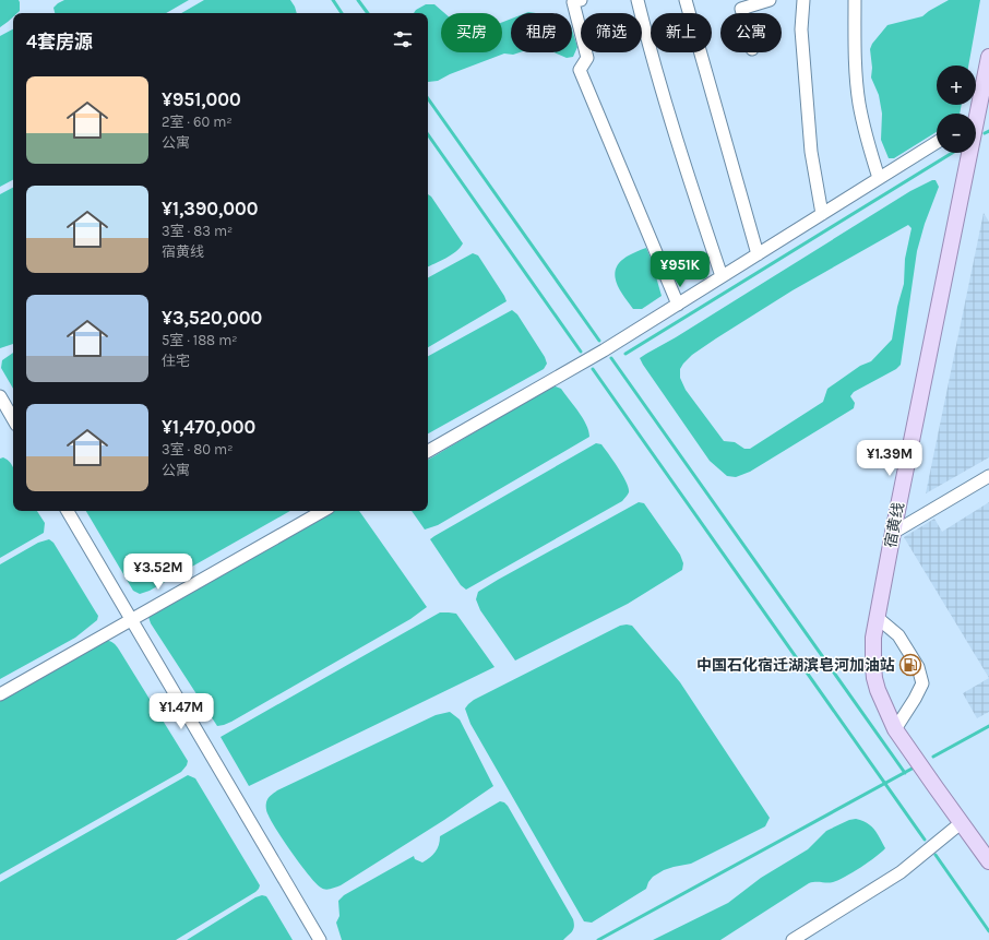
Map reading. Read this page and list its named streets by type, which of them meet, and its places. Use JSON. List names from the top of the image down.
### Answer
{
  "streets": {
    "main road": ["宿黄线"]
  },
  "places": {
    "fuel station": ["中国石化宿迁湖滨皂河加油站"]
  },
  "page": {
    "chip": [
      "买房",
      "租房",
      "筛选",
      "新上",
      "公寓"
    ],
    "heading": "4套房源",
    "map_buttons": ["+", "−"],
    "list": [
      {
        "name": "¥951,000",
        "note": "2室 · 60 m² · 公寓"
      },
      {
        "name": "¥1,390,000",
        "note": "3室 · 83 m² · 宿黄线"
      },
      {
        "name": "¥3,520,000",
        "note": "5室 · 188 m² · 住宅"
      },
      {
        "name": "¥1,470,000",
        "note": "3室 · 80 m² · 公寓"
      }
    ],
    "price": [
      "¥951K",
      "¥1.39M",
      "¥3.52M",
      "¥1.47M"
    ]
  }
}
